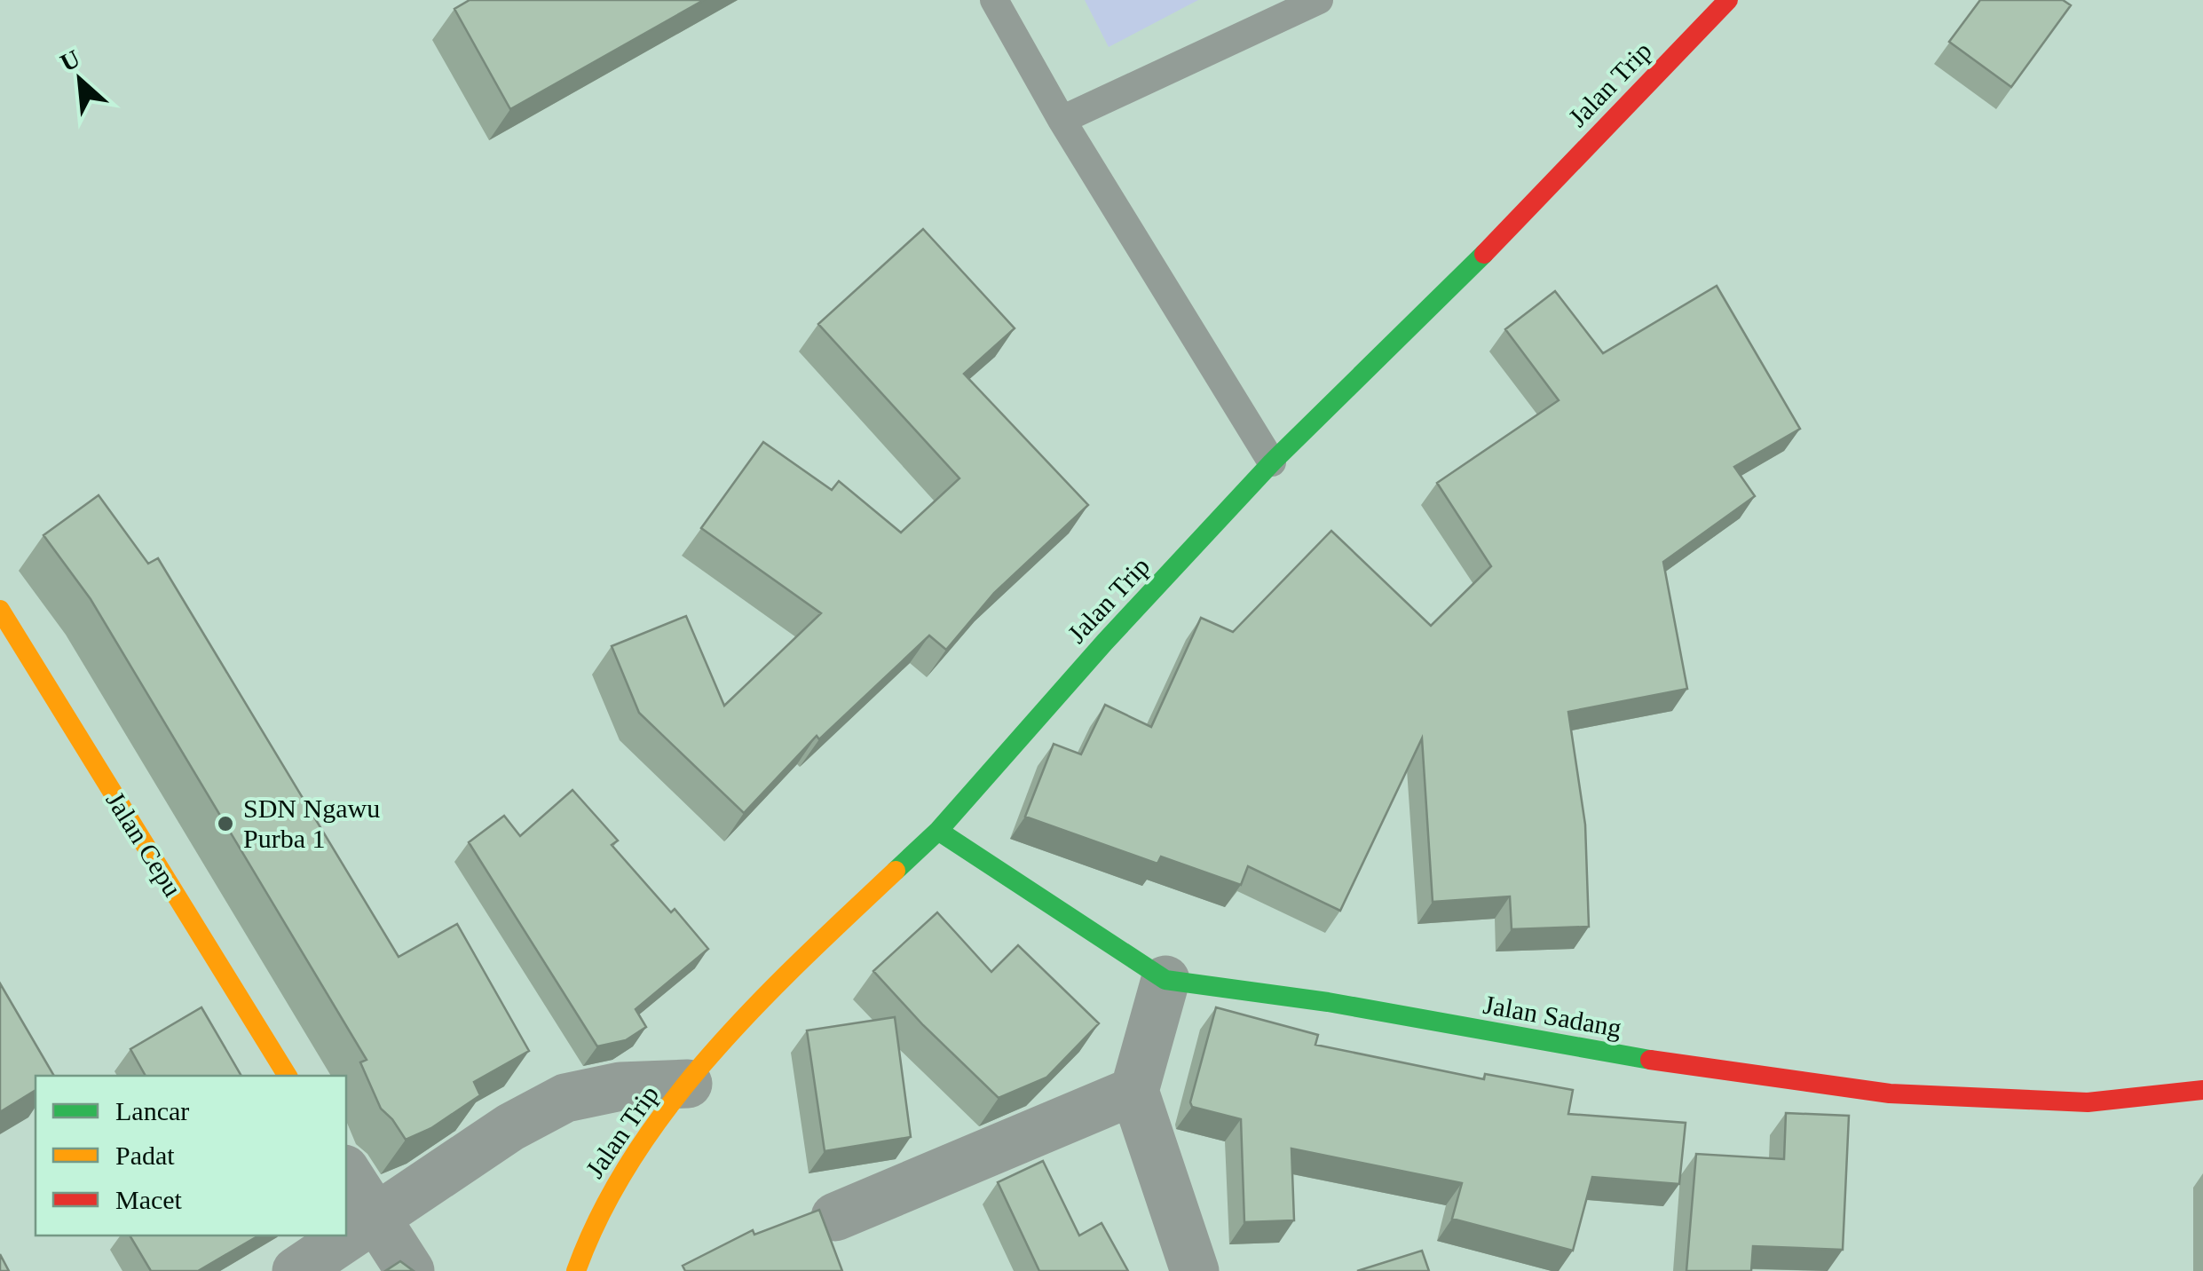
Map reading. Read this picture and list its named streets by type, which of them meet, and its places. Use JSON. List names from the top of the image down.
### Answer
{
  "streets": {
    "main road": ["Jalan Trip", "Jalan Cepu", "Jalan Sadang"]
  },
  "crossings": [
    ["Jalan Trip", "Jalan Sadang"]
  ],
  "places": ["SDN Ngawu Purba 1"],
  "legend": ["Lancar", "Padat", "Macet"],
  "north": "top left"
}
